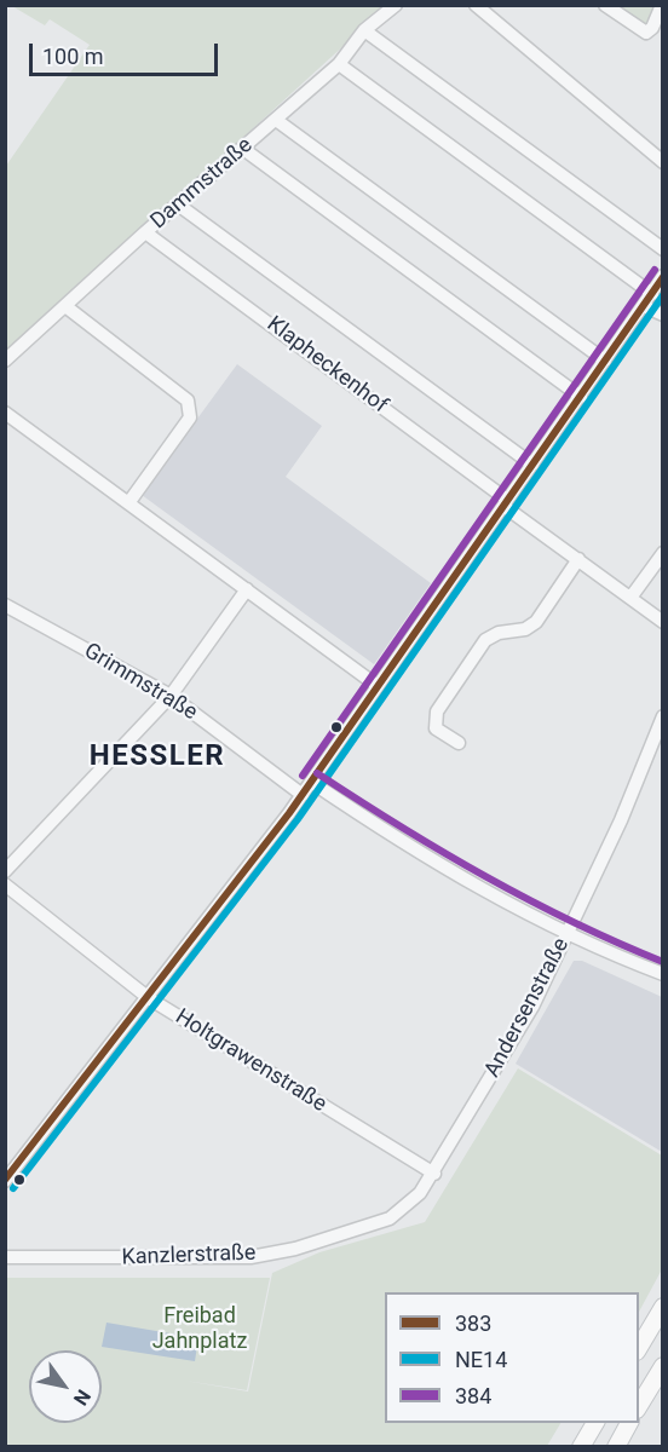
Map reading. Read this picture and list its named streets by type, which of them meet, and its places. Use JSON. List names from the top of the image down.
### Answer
{
  "streets": {
    "street": [
      "Dammstraße",
      "Klapheckenhof",
      "Grimmstraße",
      "Andersenstraße",
      "Holtgrawenstraße",
      "Kanzlerstraße"
    ]
  },
  "crossings": [
    ["Dammstraße", "Klapheckenhof"],
    ["Andersenstraße", "Holtgrawenstraße"],
    ["Andersenstraße", "Kanzlerstraße"],
    ["Holtgrawenstraße", "Kanzlerstraße"]
  ],
  "districts": ["HESSLER"],
  "parks": ["Freibad Jahnplatz"],
  "lines": ["transit line 384", "transit line 383", "transit line NE14"],
  "legend": ["383", "NE14", "384"],
  "scale_bar": "100 m",
  "north": "bottom right"
}
